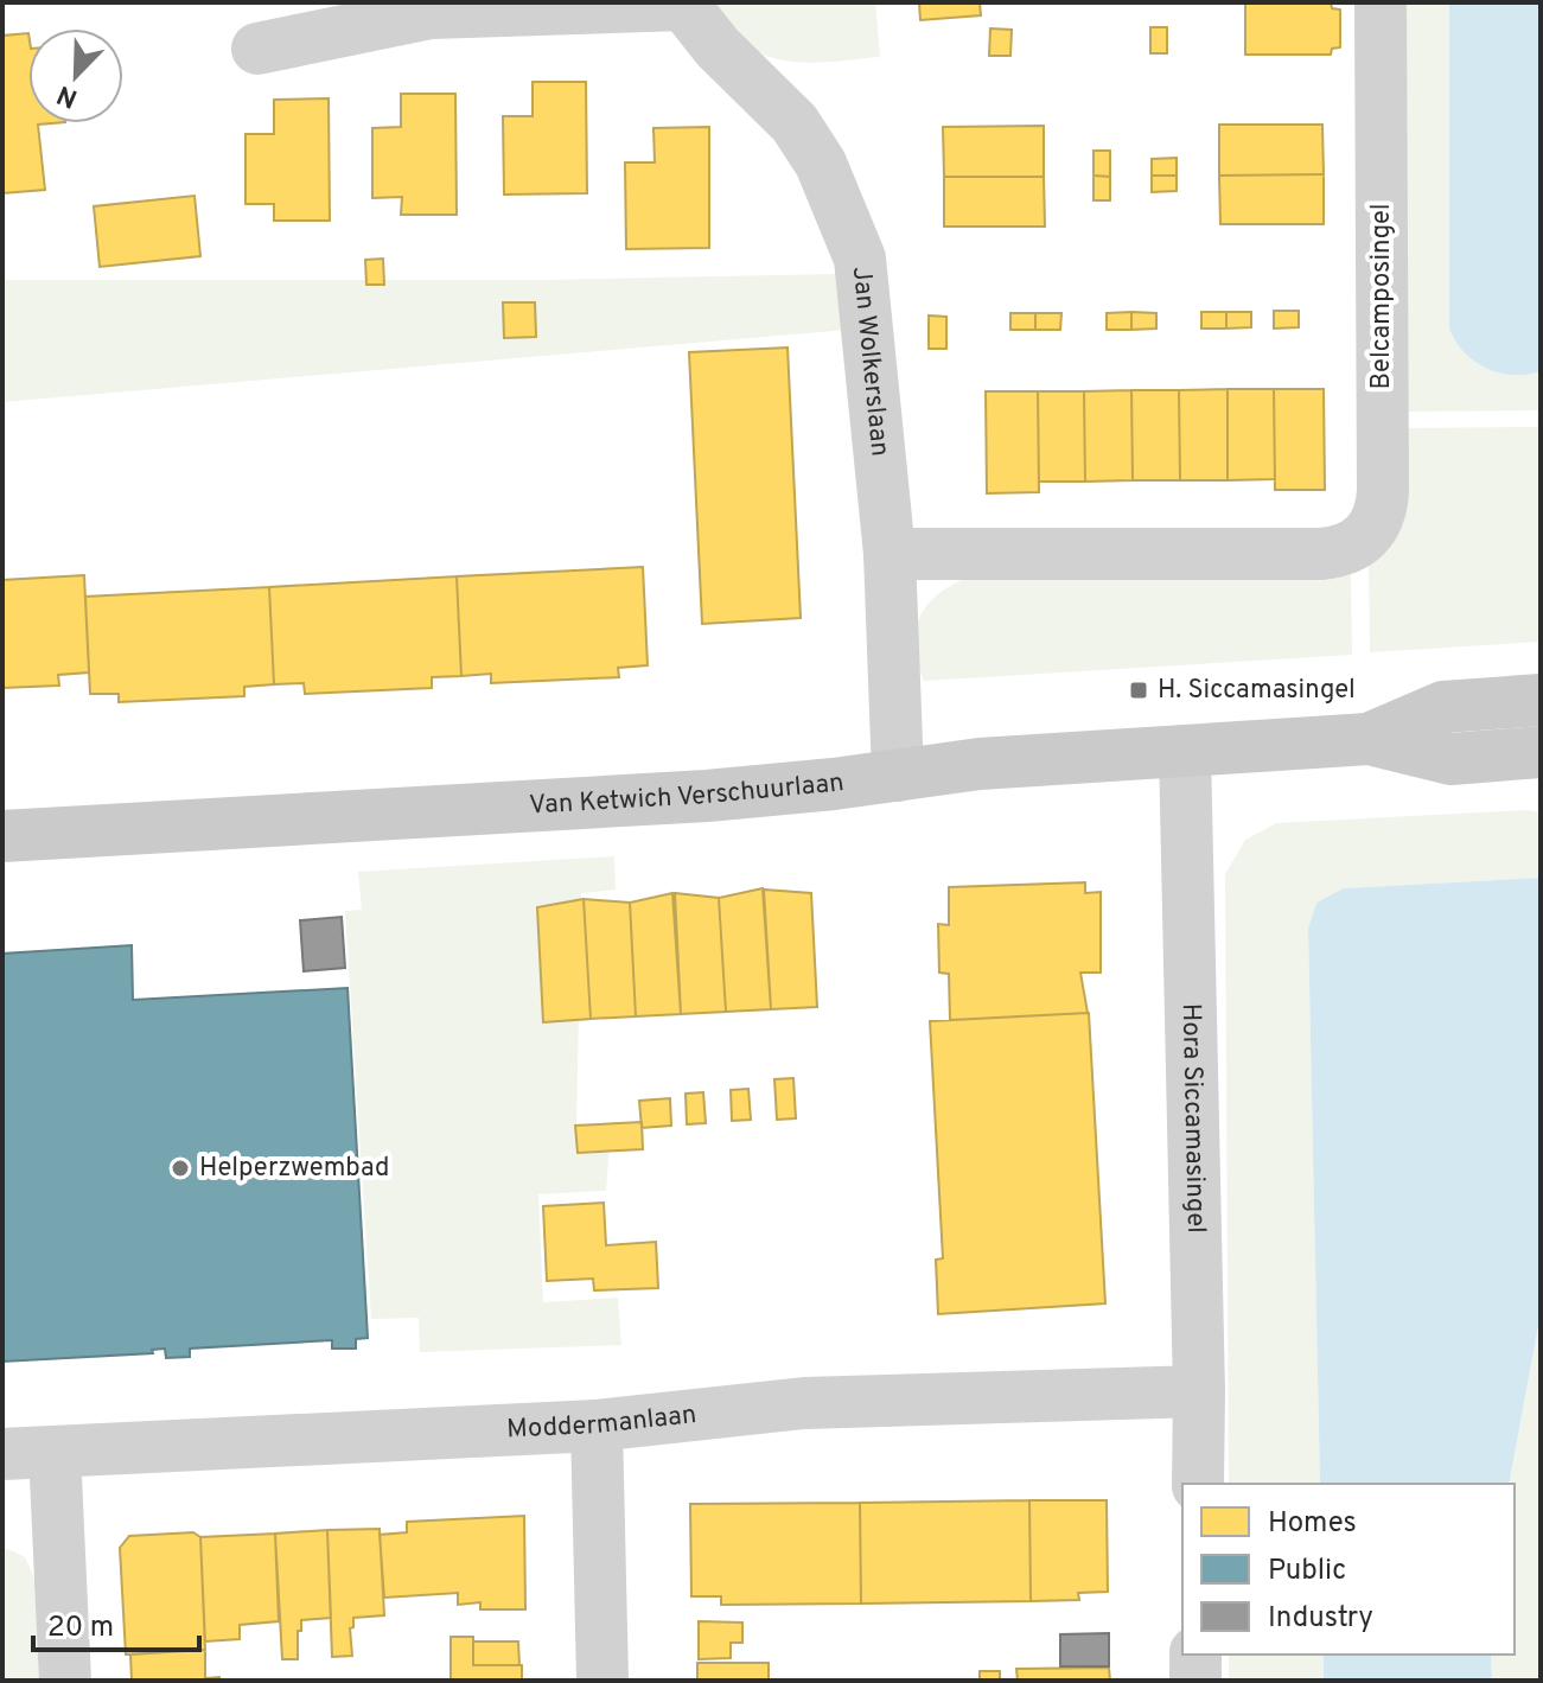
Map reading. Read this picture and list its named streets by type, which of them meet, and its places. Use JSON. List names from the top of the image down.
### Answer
{
  "streets": {
    "main road": ["Van Ketwich Verschuurlaan"],
    "street": [
      "Belcamposingel",
      "Jan Wolkerslaan",
      "Hora Siccamasingel",
      "Moddermanlaan"
    ]
  },
  "crossings": [
    ["Belcamposingel", "Jan Wolkerslaan"],
    ["Jan Wolkerslaan", "Van Ketwich Verschuurlaan"],
    ["Van Ketwich Verschuurlaan", "Hora Siccamasingel"],
    ["Hora Siccamasingel", "Moddermanlaan"]
  ],
  "places": {
    "transit": ["H. Siccamasingel"],
    "other": ["Helperzwembad"]
  },
  "legend": ["Homes", "Public", "Industry"],
  "scale_bar": "20 m",
  "north": "bottom left"
}
